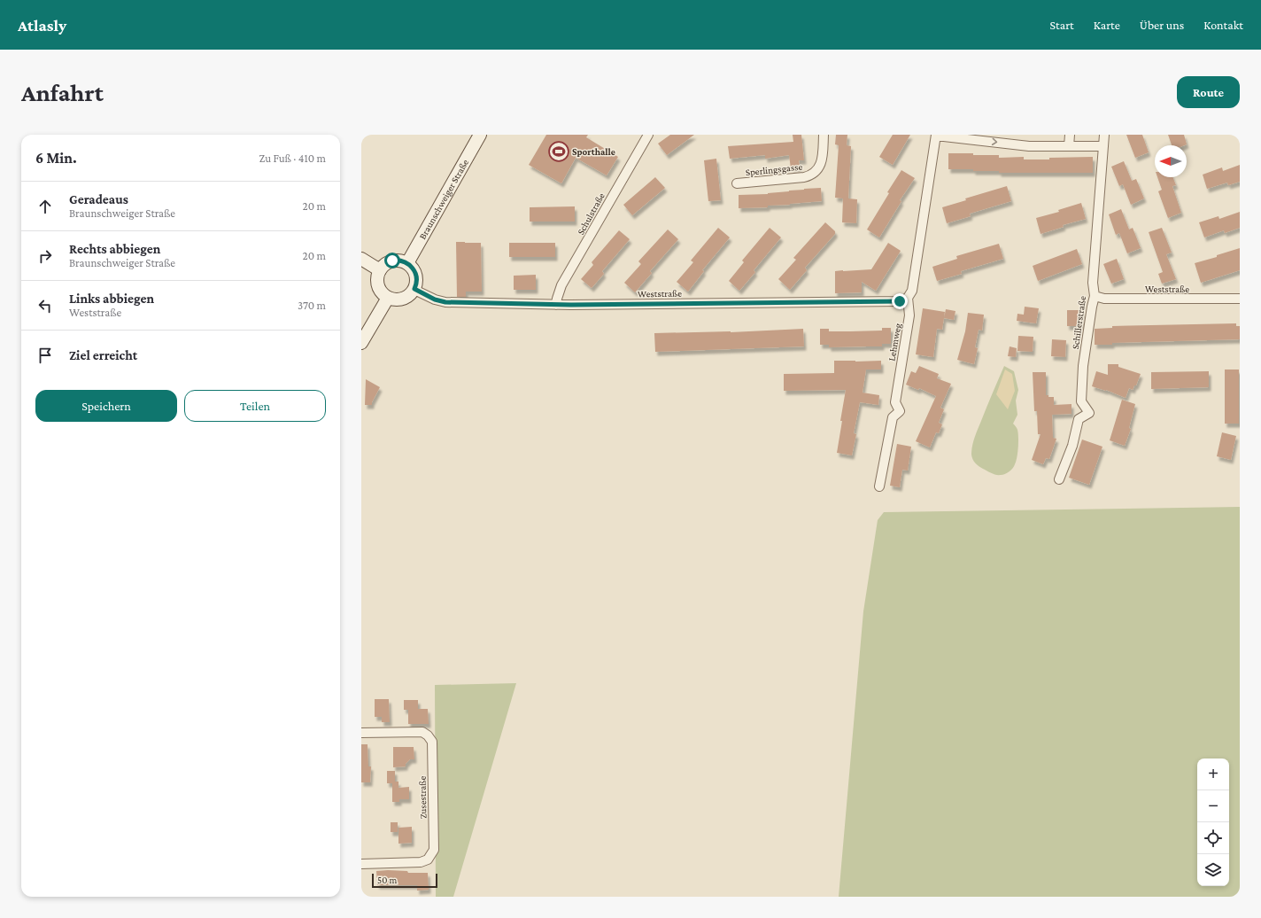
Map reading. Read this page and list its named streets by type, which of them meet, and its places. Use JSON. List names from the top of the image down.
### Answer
{
  "streets": {
    "street": [
      "Sperlingsgasse",
      "Braunschweiger Straße",
      "Schulstraße",
      "Weststraße",
      "Schillerstraße",
      "Lehmweg",
      "Zusestraße"
    ]
  },
  "crossings": [
    ["Braunschweiger Straße", "Weststraße"],
    ["Schulstraße", "Weststraße"],
    ["Weststraße", "Schillerstraße"],
    ["Weststraße", "Lehmweg"]
  ],
  "places": {
    "sports": ["Sporthalle"]
  },
  "scale_bar": "50 m",
  "north": "left",
  "page": {
    "header": "Atlasly",
    "nav": [
      "Start",
      "Karte",
      "Über uns",
      "Kontakt"
    ],
    "buttons": [
      "Route",
      ["Speichern", "Teilen"]
    ],
    "title": "Anfahrt",
    "heading": ["6 Min.", "Zu Fuß · 410 m"],
    "list": [
      ["Geradeaus", "Braunschweiger Straße", "20 m"],
      ["Rechts abbiegen", "Braunschweiger Straße", "20 m"],
      ["Links abbiegen", "Weststraße", "370 m"],
      "Ziel erreicht"
    ],
    "map_buttons": ["+", "−"],
    "scale": "50 m"
  }
}
